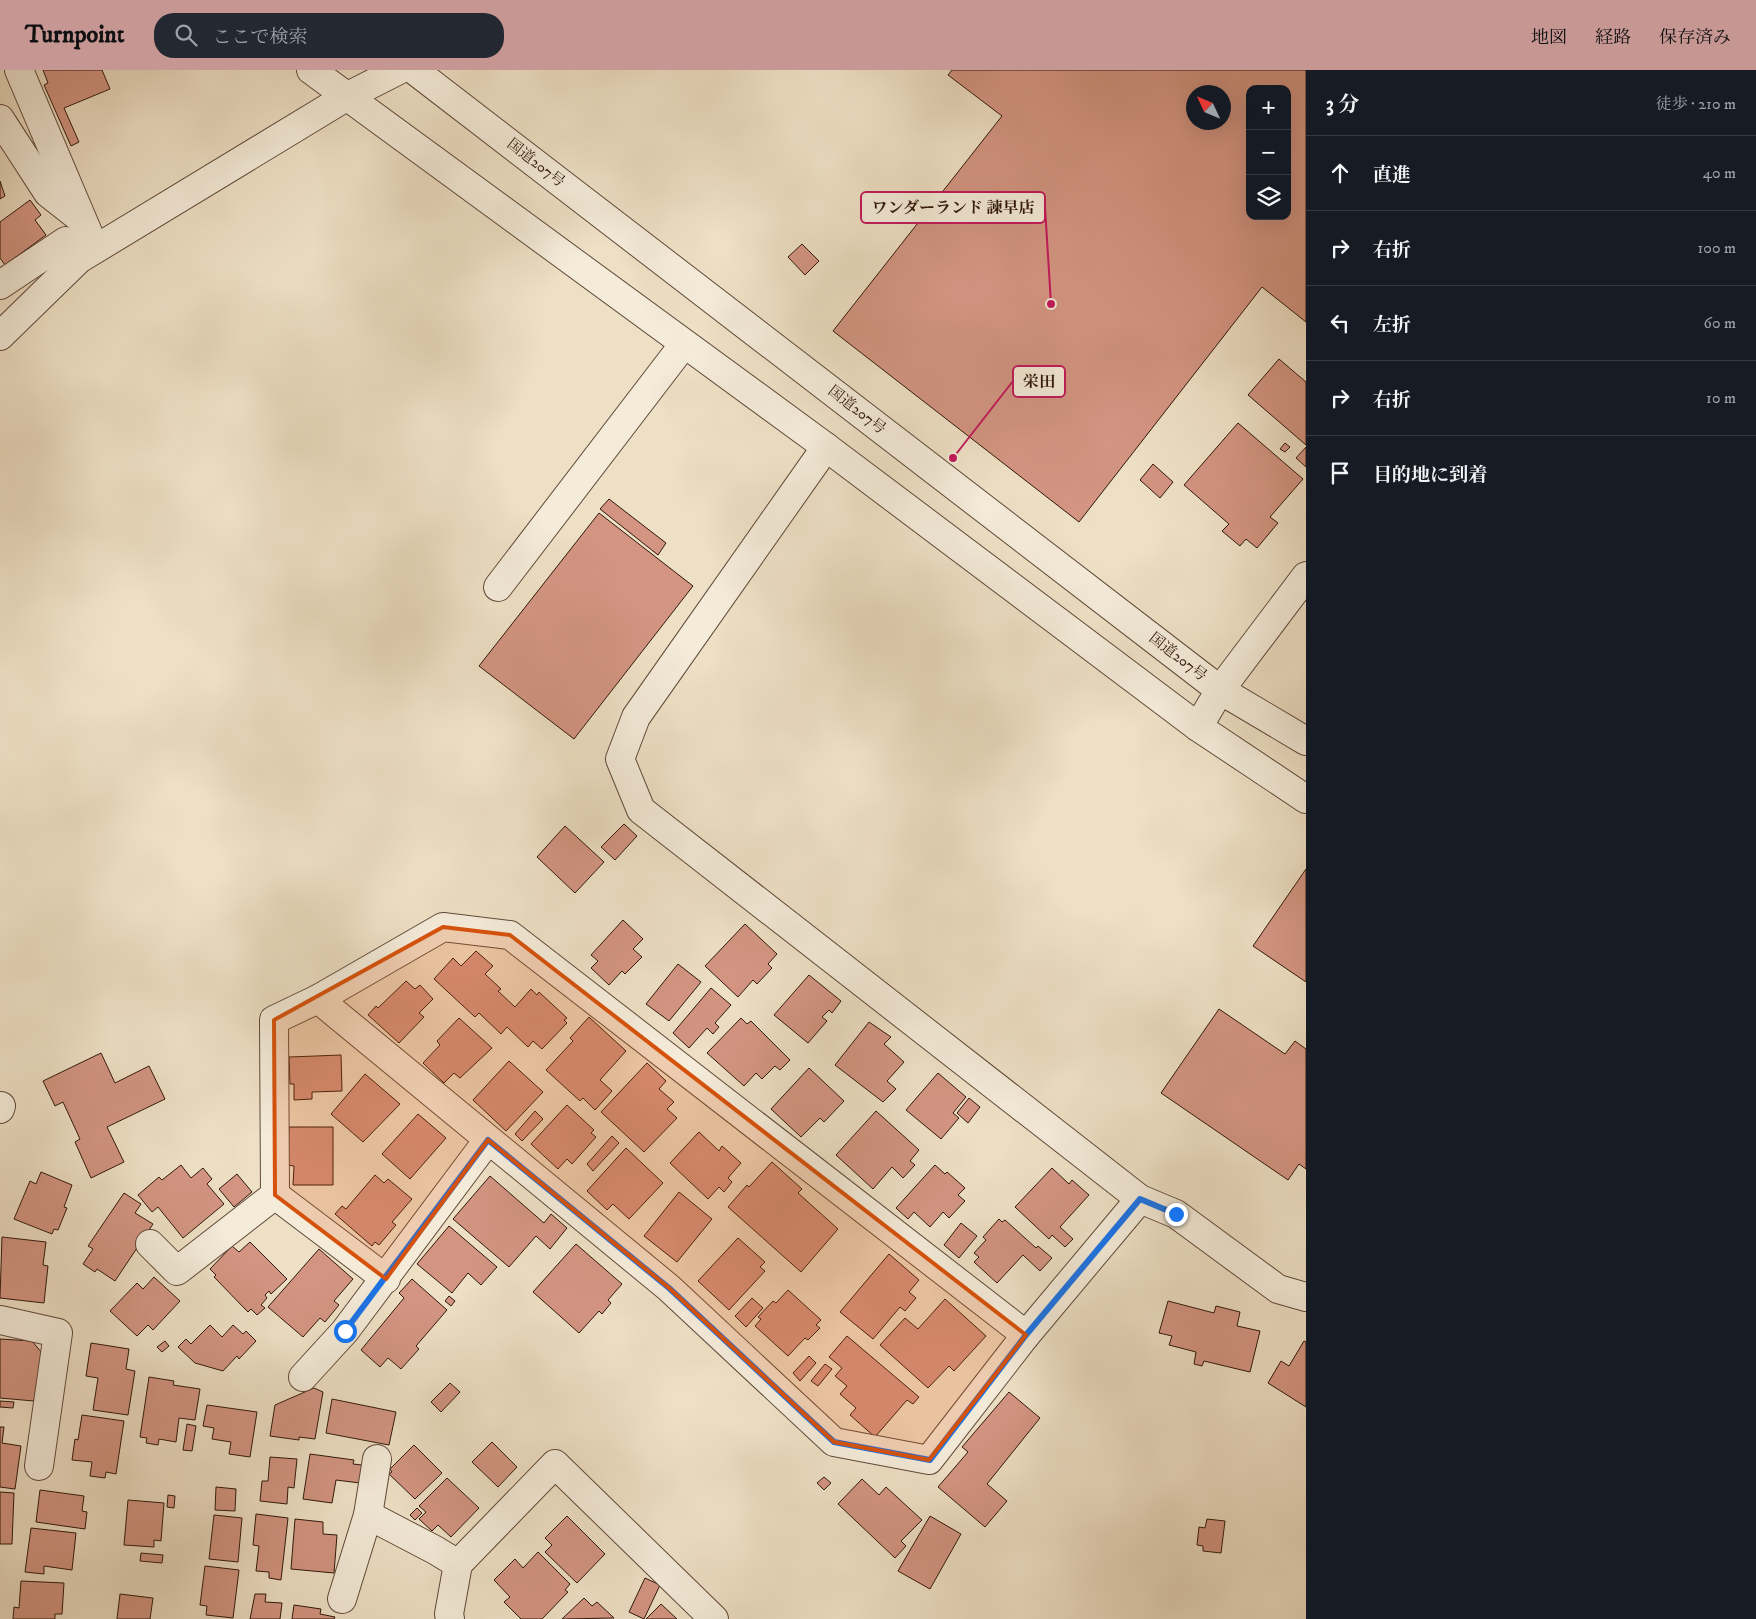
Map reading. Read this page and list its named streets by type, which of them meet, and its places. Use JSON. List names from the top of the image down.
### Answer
{
  "streets": {
    "street": ["国道207号"]
  },
  "places": ["ワンダーランド 諫早店", "栄田"],
  "north": "top left",
  "page": {
    "header": "Turnpoint",
    "search": "ここで検索",
    "nav": ["地図", "経路", "保存済み"],
    "heading": ["3 分", "徒歩 · 210 m"],
    "map_buttons": ["+", "−"],
    "list": [
      ["直進", "40 m"],
      ["右折", "100 m"],
      ["左折", "60 m"],
      ["右折", "10 m"],
      "目的地に到着"
    ]
  }
}
